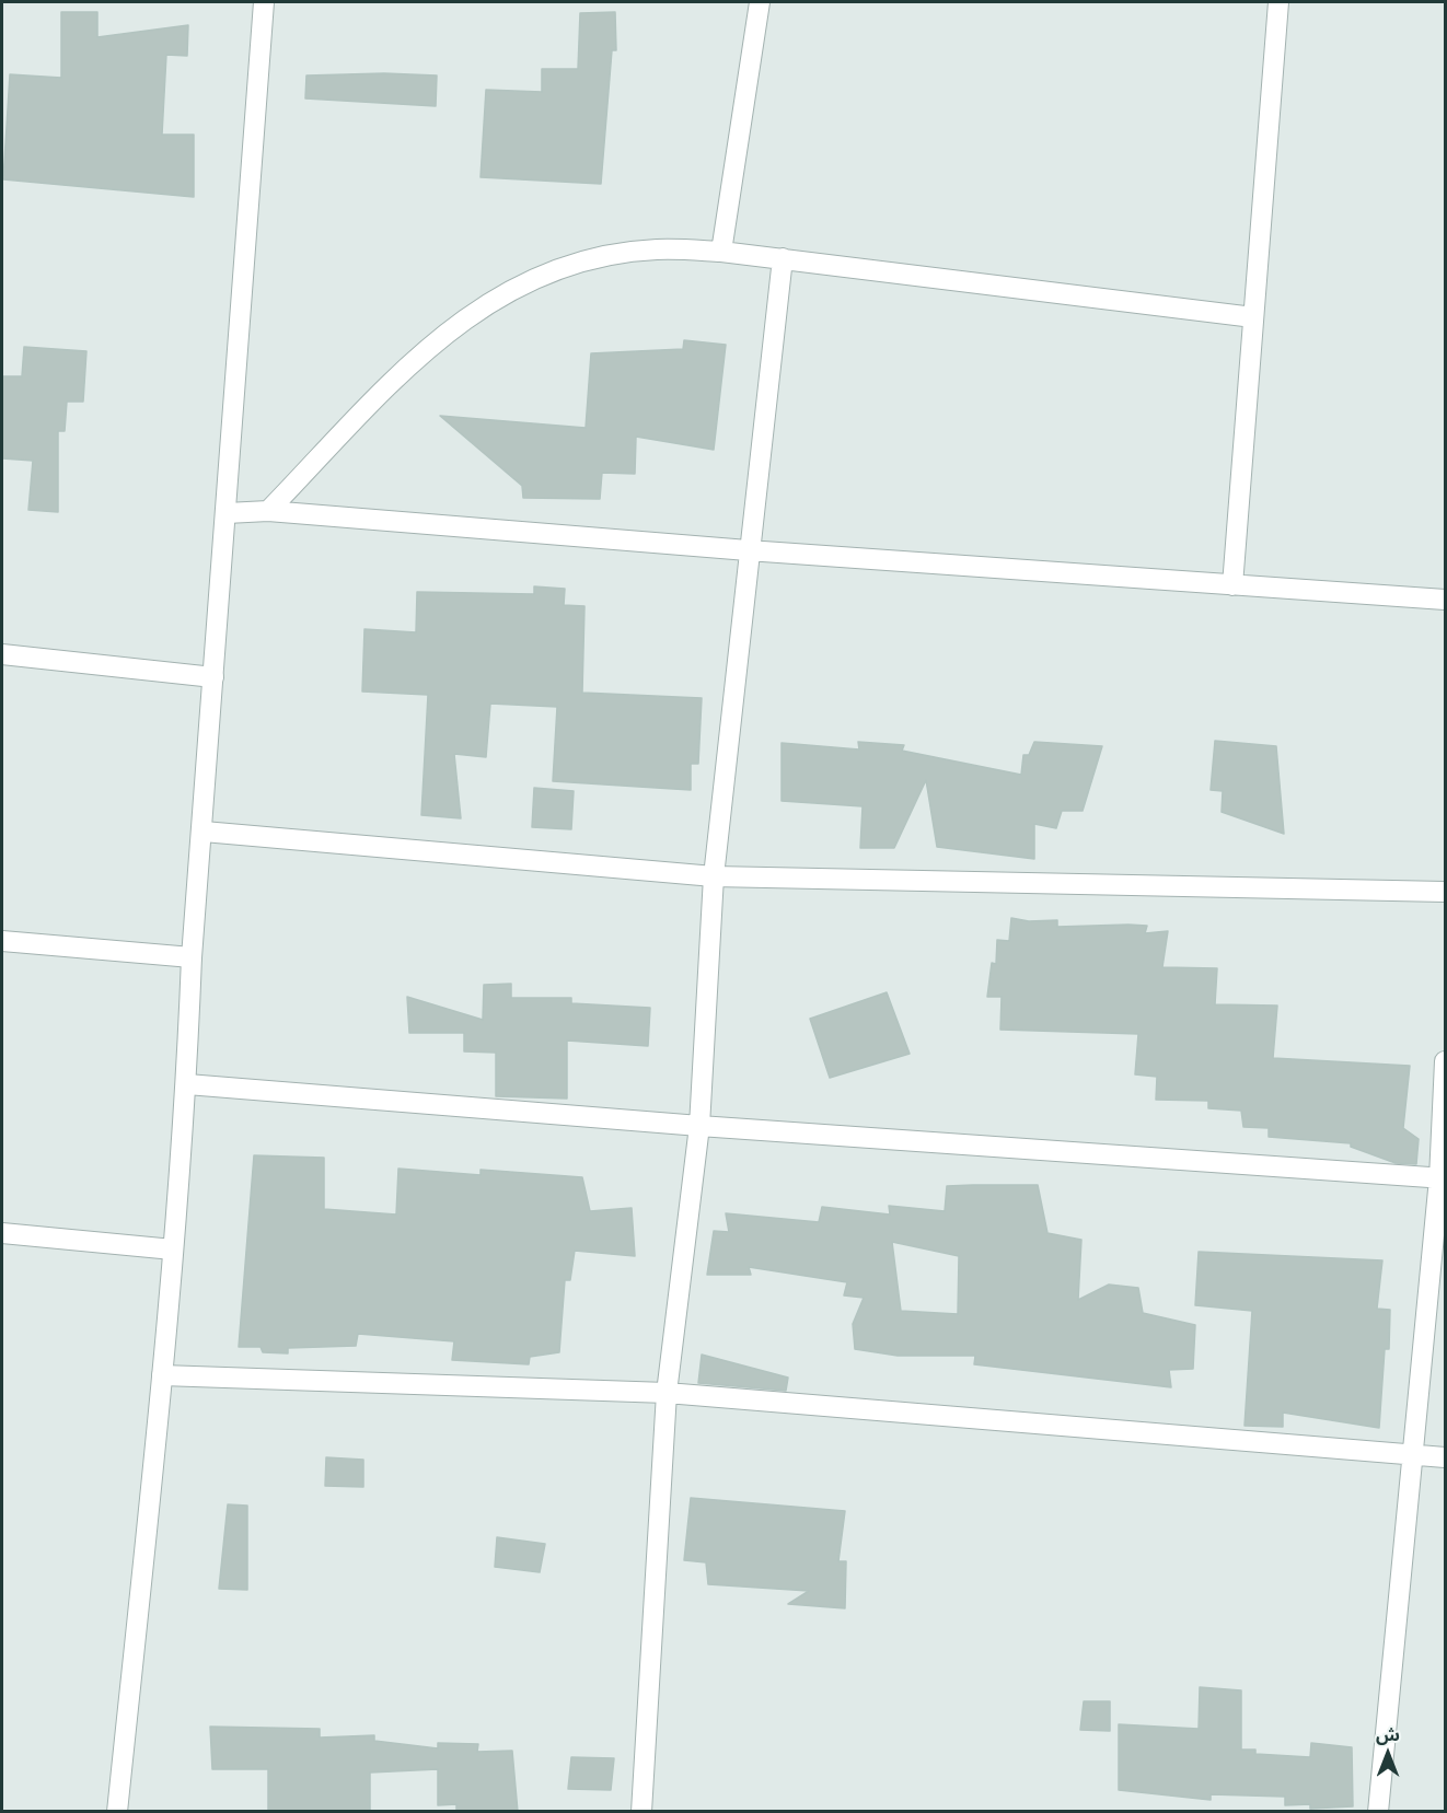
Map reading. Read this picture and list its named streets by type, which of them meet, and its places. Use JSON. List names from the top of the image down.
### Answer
{
  "north": "top"
}
